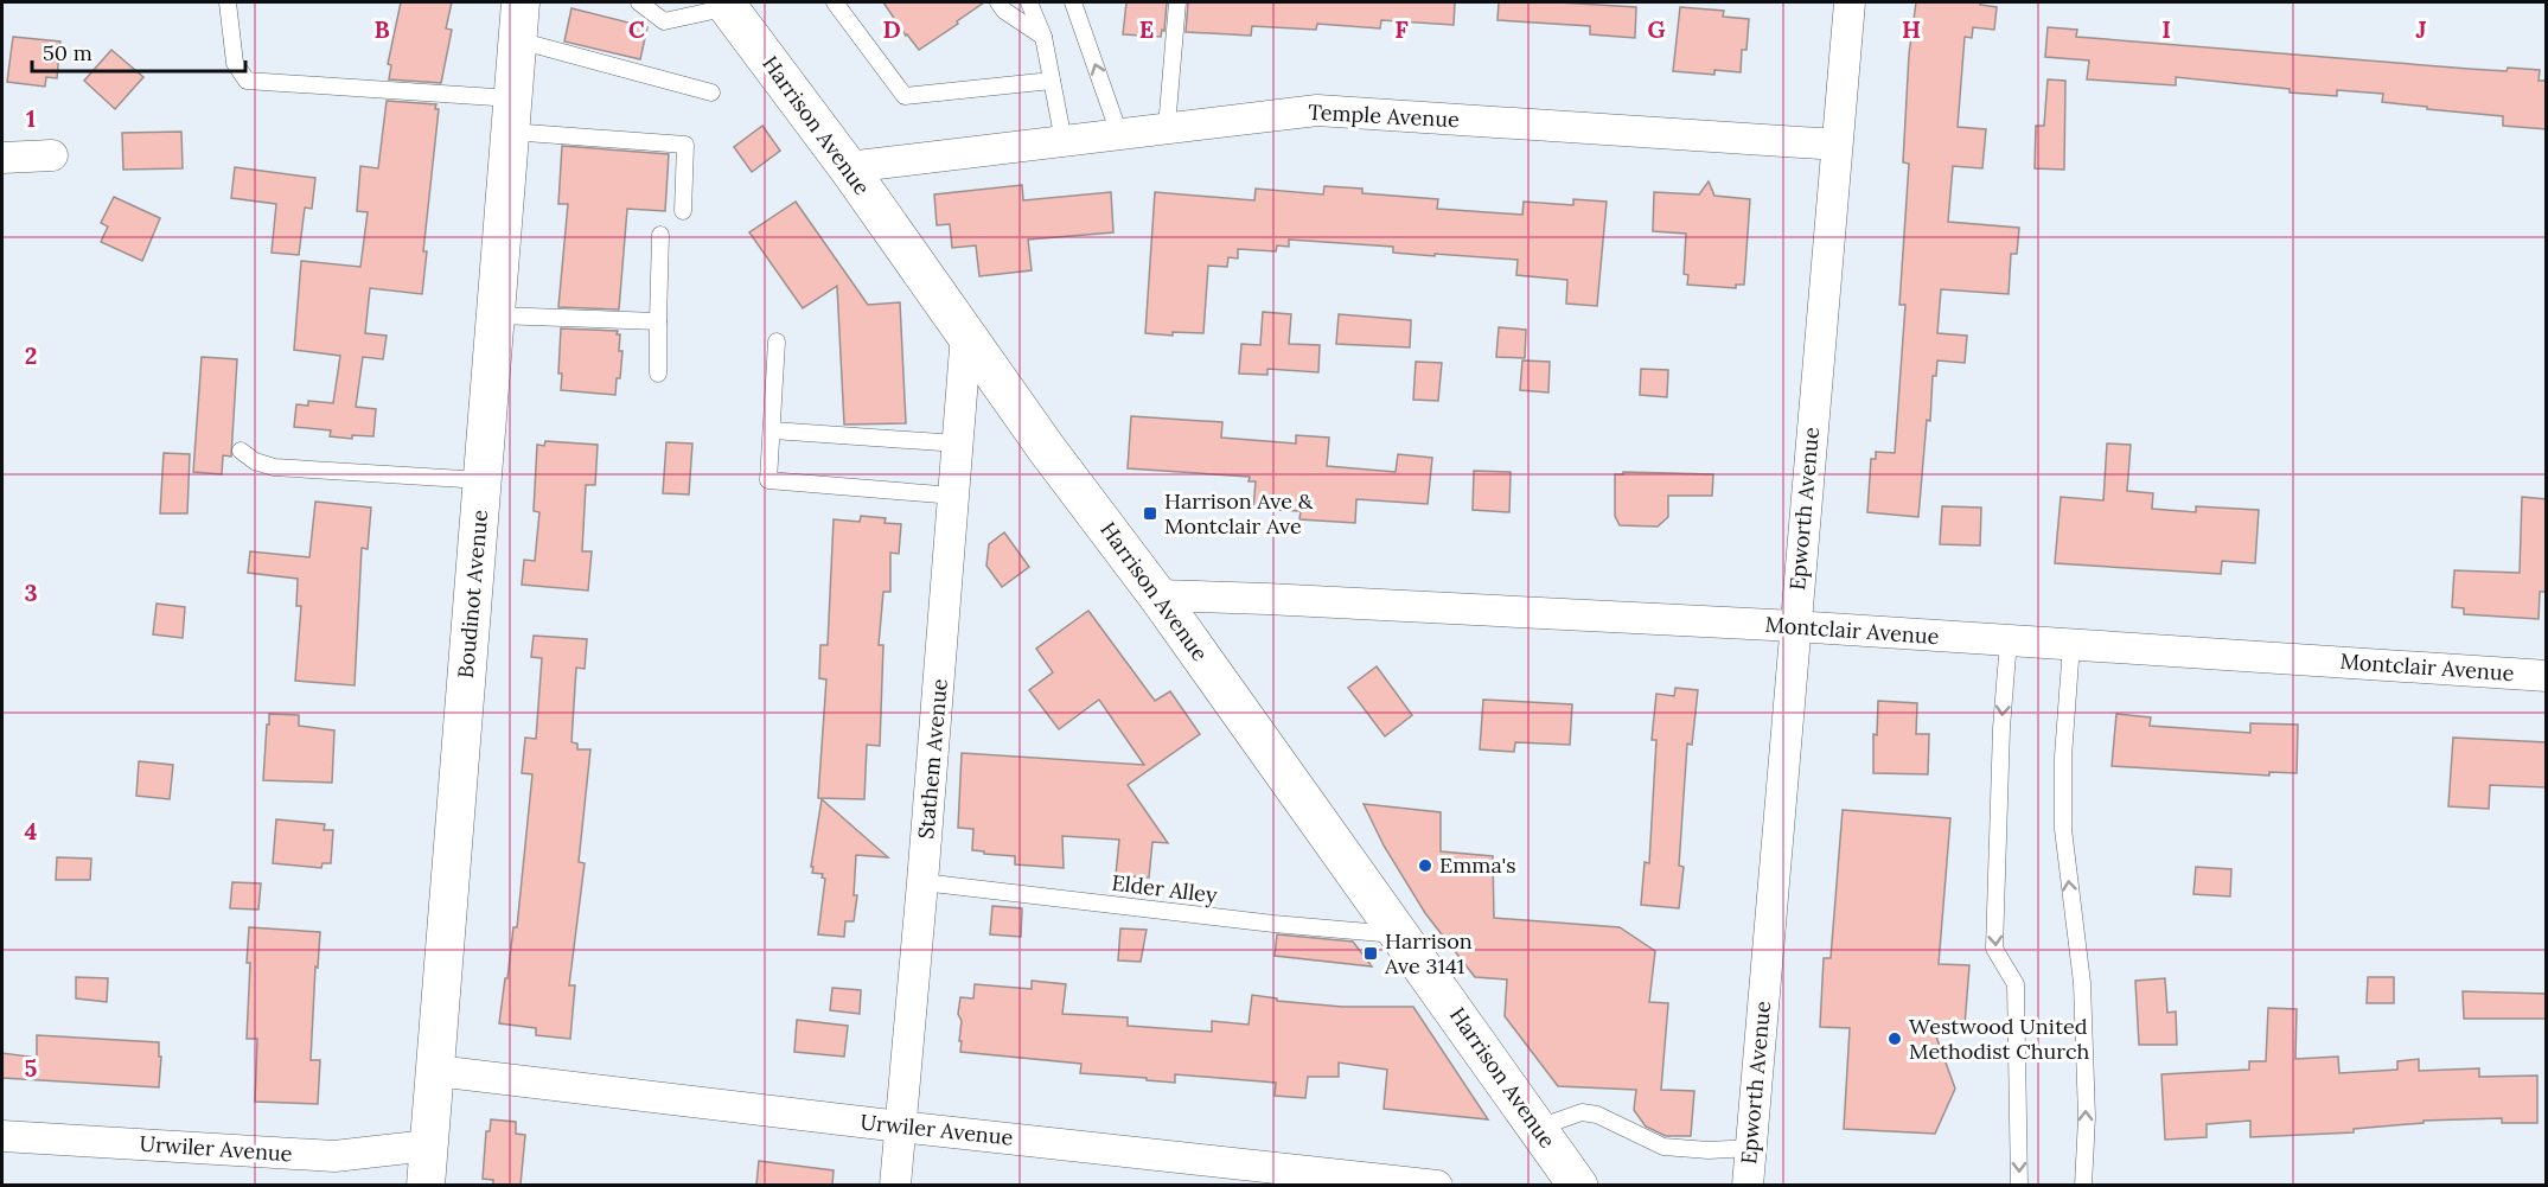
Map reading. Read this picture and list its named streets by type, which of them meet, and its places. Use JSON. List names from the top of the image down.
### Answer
{
  "streets": {
    "main road": ["Harrison Avenue"],
    "street": [
      "Temple Avenue",
      "Epworth Avenue",
      "Boudinot Avenue",
      "Montclair Avenue",
      "Stathem Avenue",
      "Urwiler Avenue"
    ],
    "lane": ["Elder Alley"]
  },
  "crossings": [
    ["Temple Avenue", "Harrison Avenue"],
    ["Temple Avenue", "Epworth Avenue"],
    ["Harrison Avenue", "Montclair Avenue"],
    ["Harrison Avenue", "Stathem Avenue"],
    ["Harrison Avenue", "Elder Alley"],
    ["Epworth Avenue", "Montclair Avenue"],
    ["Boudinot Avenue", "Urwiler Avenue"],
    ["Stathem Avenue", "Elder Alley"],
    ["Stathem Avenue", "Urwiler Avenue"]
  ],
  "places": {
    "transit": ["Harrison Ave & Montclair Ave", "Harrison Ave 3141"],
    "other": ["Emma's", "Westwood United Methodist Church"]
  },
  "scale_bar": "50 m",
  "grid": {
    "columns": [
      "B",
      "C",
      "D",
      "E",
      "F",
      "G",
      "H",
      "I",
      "J"
    ],
    "rows": [
      "1",
      "2",
      "3",
      "4",
      "5"
    ]
  }
}
